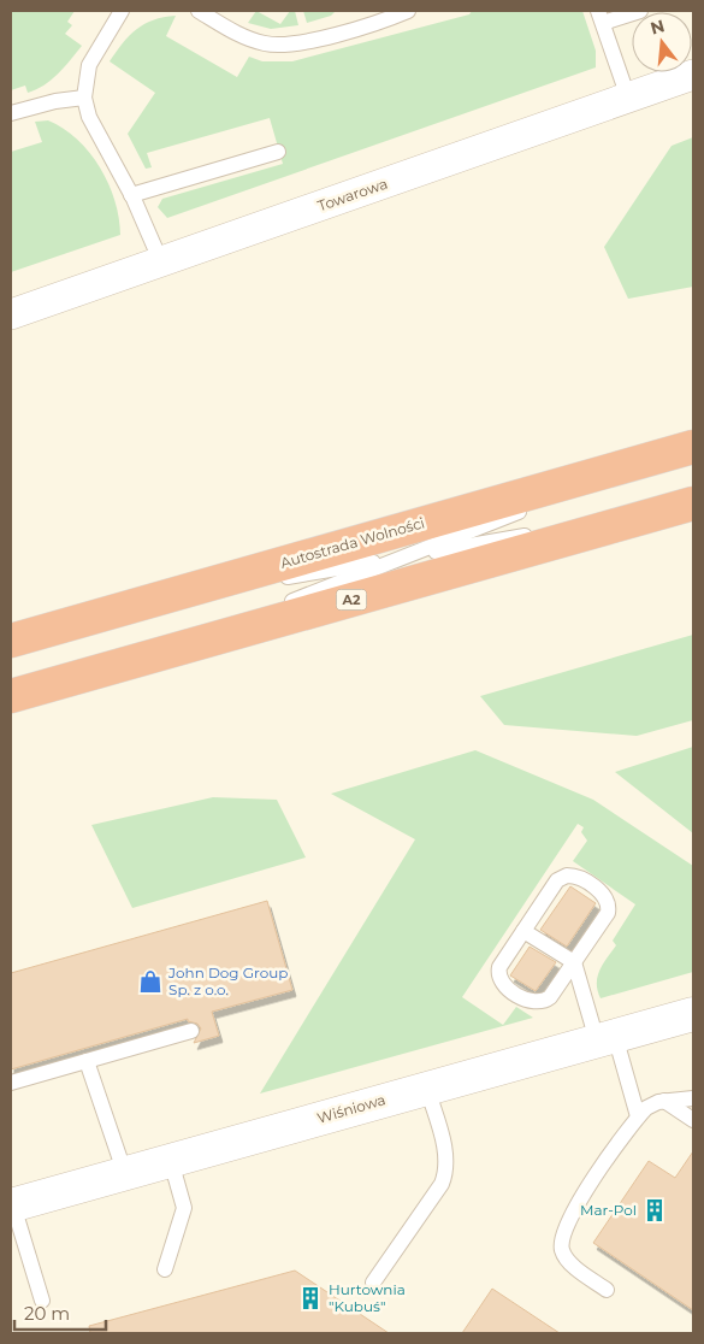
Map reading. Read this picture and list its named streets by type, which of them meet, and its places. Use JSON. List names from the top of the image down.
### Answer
{
  "streets": {
    "highway": ["Autostrada Wolności", "A2"],
    "street": ["Towarowa", "Wiśniowa"]
  },
  "places": {
    "shop": ["John Dog Group Sp. z o.o."],
    "building": ["Mar-Pol", "Hurtownia \"Kubuś\""]
  },
  "scale_bar": "20 m",
  "north": "top"
}
